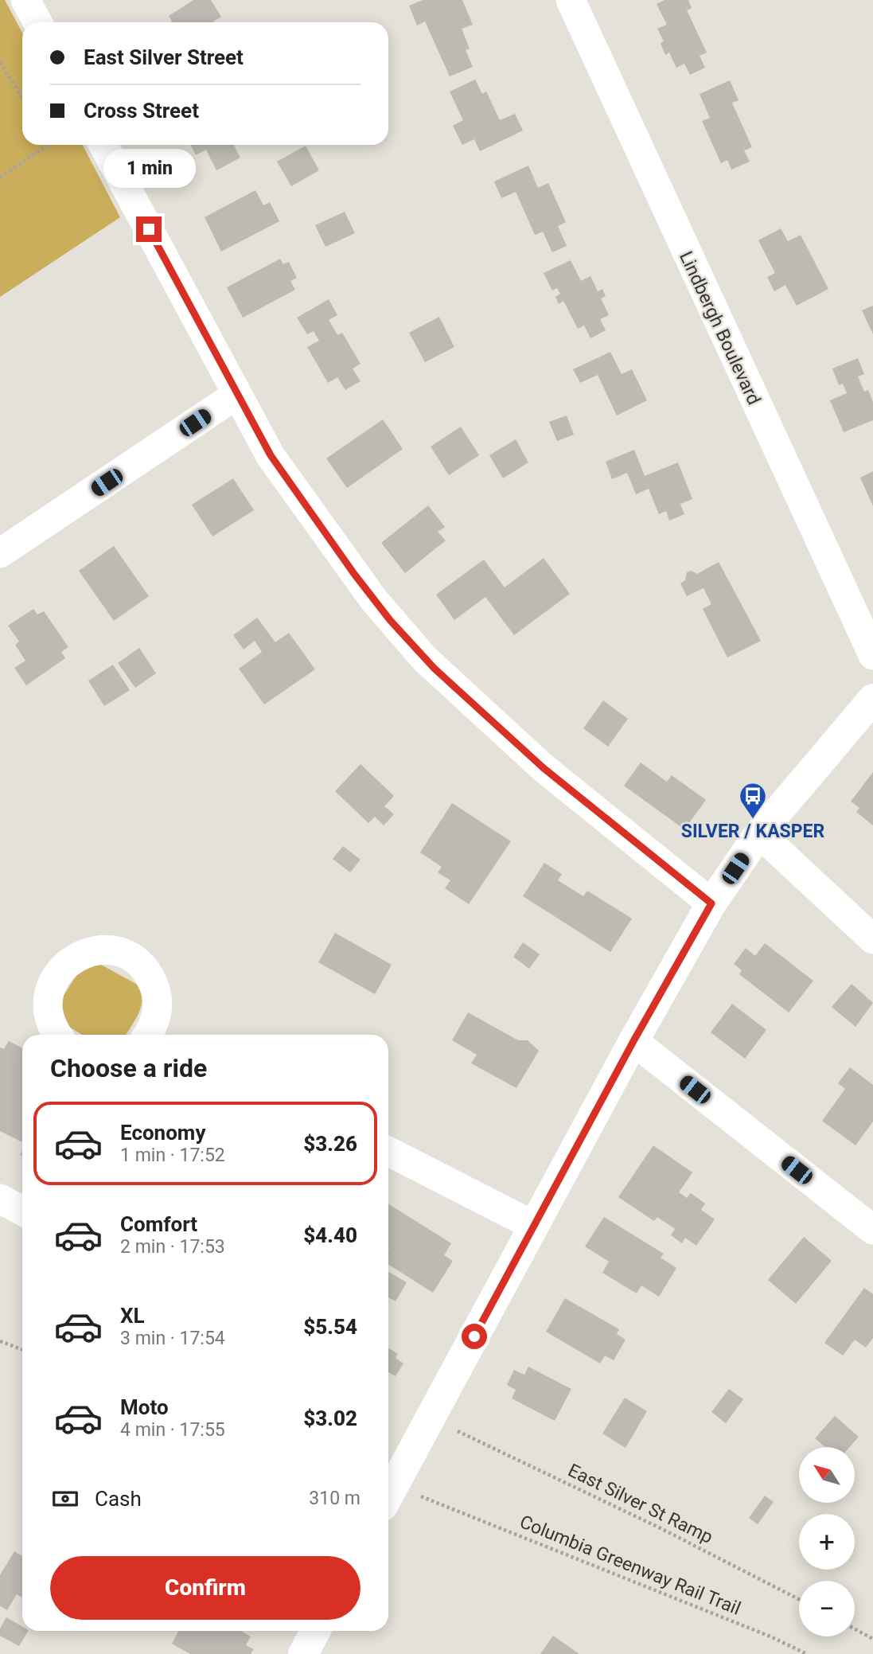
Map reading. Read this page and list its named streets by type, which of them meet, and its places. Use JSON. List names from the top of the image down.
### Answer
{
  "streets": {
    "street": ["Lindbergh Boulevard"],
    "path": ["East Silver St Ramp", "Columbia Greenway Rail Trail"]
  },
  "places": {
    "bus stop": ["SILVER / KASPER"]
  },
  "north": "top left",
  "page": {
    "banner": ["East Silver Street", "Cross Street"],
    "bubble": "1 min",
    "heading": "Choose a ride",
    "list": [
      {
        "name": "Economy",
        "note": "1 min · 17:52",
        "value": "$3.26"
      },
      {
        "name": "Comfort",
        "note": "2 min · 17:53",
        "value": "$4.40"
      },
      {
        "name": "XL",
        "note": "3 min · 17:54",
        "value": "$5.54"
      },
      {
        "name": "Moto",
        "note": "4 min · 17:55",
        "value": "$3.02"
      }
    ],
    "map_buttons": ["+", "−"],
    "pay": ["Cash", "310 m"],
    "buttons": "Confirm"
  }
}
